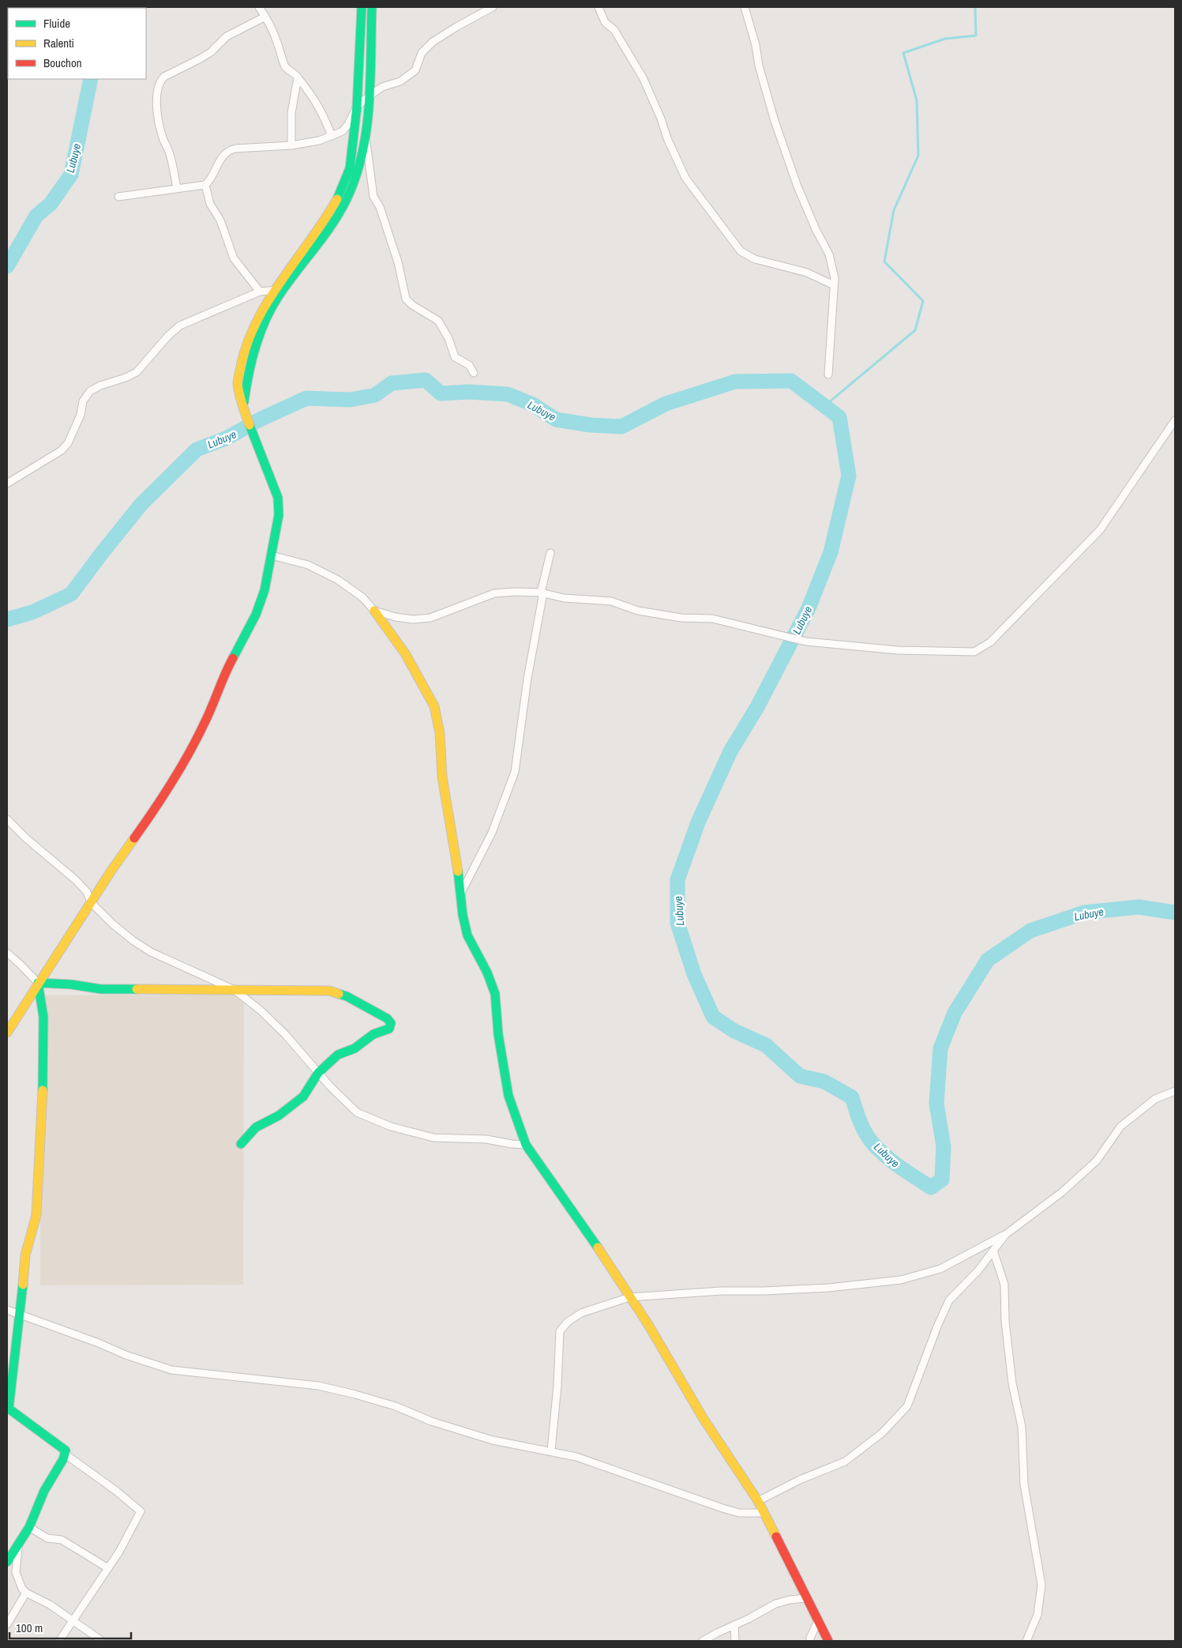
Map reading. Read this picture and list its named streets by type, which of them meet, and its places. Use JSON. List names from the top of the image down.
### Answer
{
  "water": ["Lubuye"],
  "legend": ["Fluide", "Ralenti", "Bouchon"],
  "scale_bar": "100 m"
}
